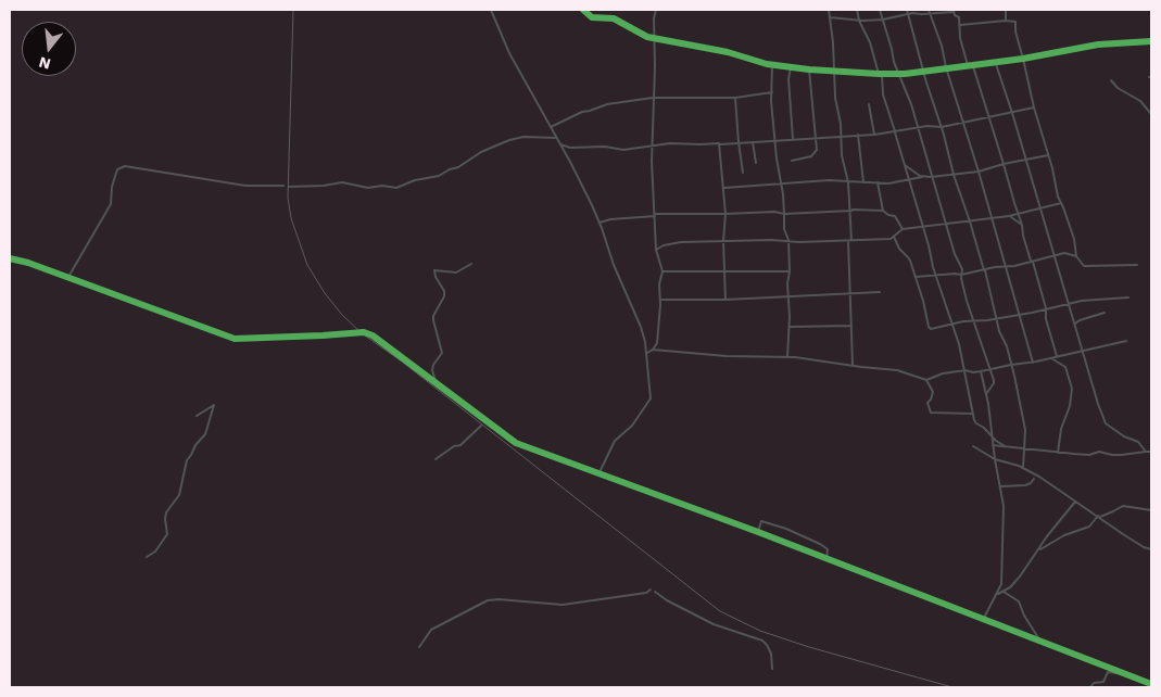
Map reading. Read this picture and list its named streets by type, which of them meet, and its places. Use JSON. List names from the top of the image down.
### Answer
{
  "north": "bottom"
}
